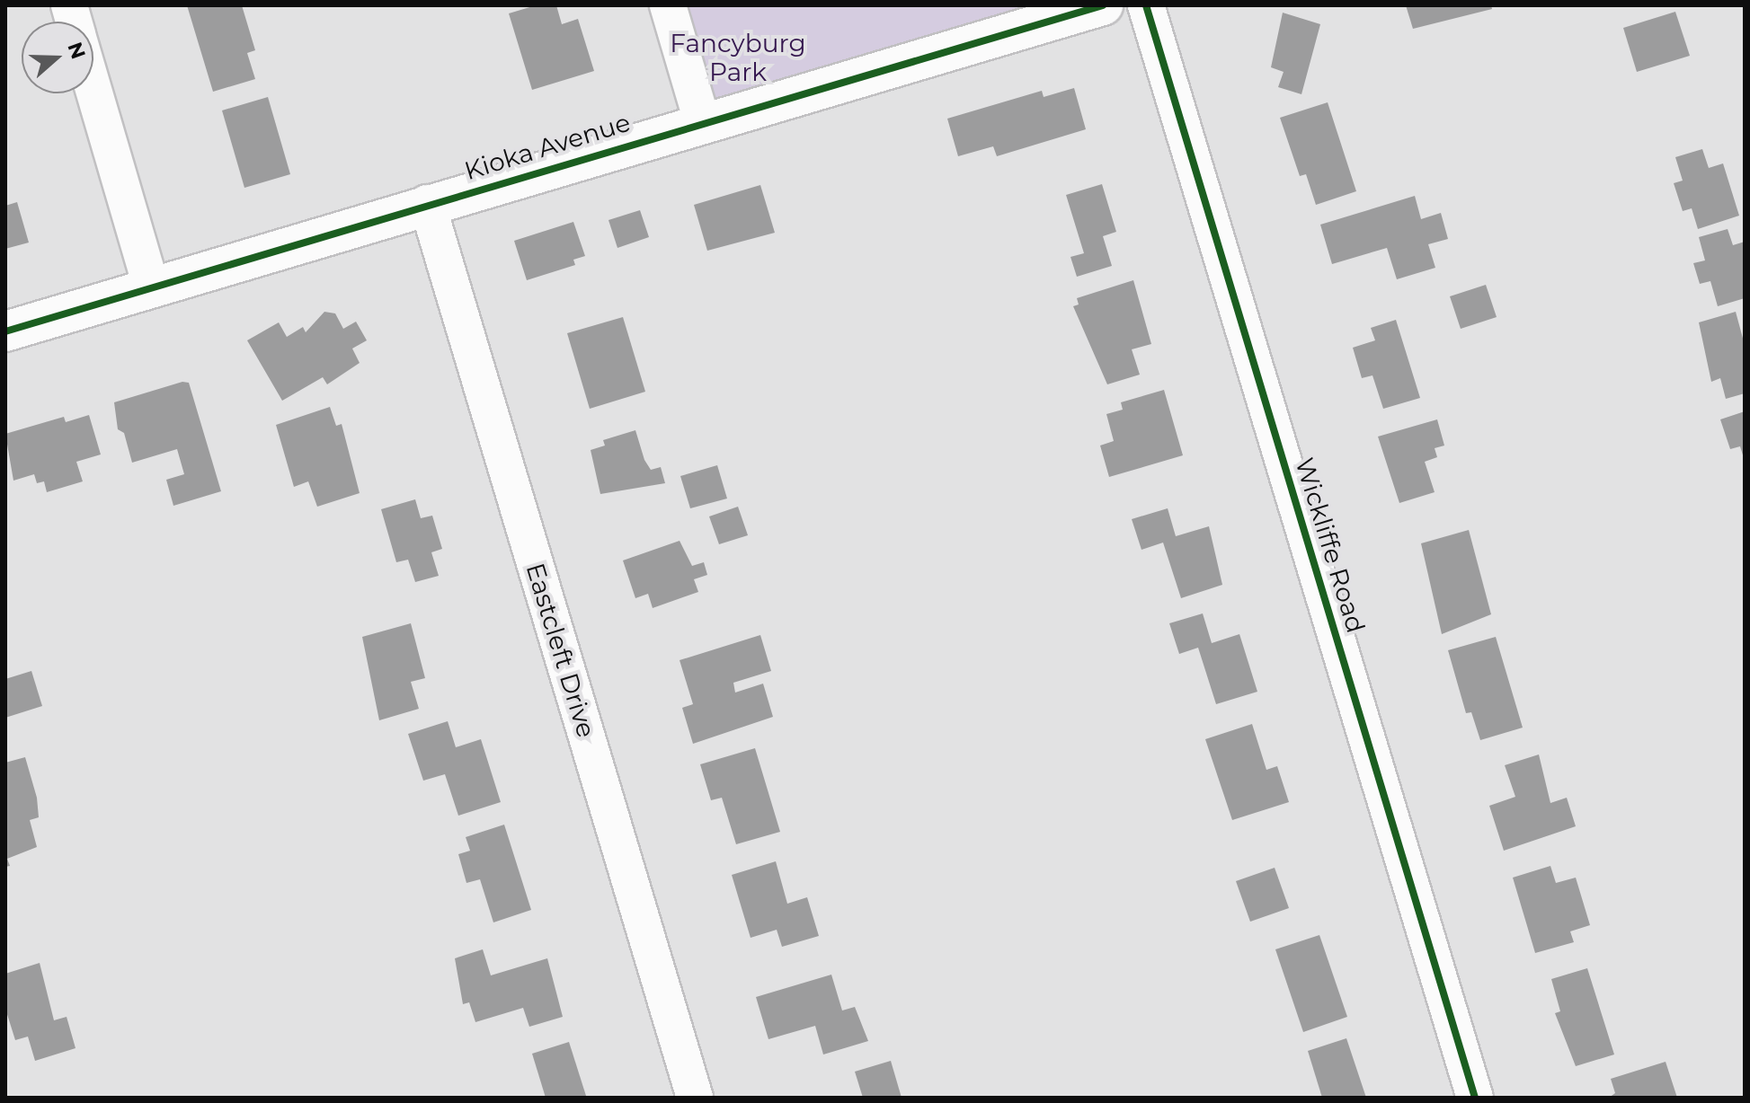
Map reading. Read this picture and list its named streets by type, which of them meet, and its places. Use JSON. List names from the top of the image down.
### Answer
{
  "streets": {
    "street": ["Kioka Avenue", "Wickliffe Road", "Eastcleft Drive"]
  },
  "crossings": [
    ["Kioka Avenue", "Eastcleft Drive"]
  ],
  "parks": ["Fancyburg Park"],
  "north": "right"
}
